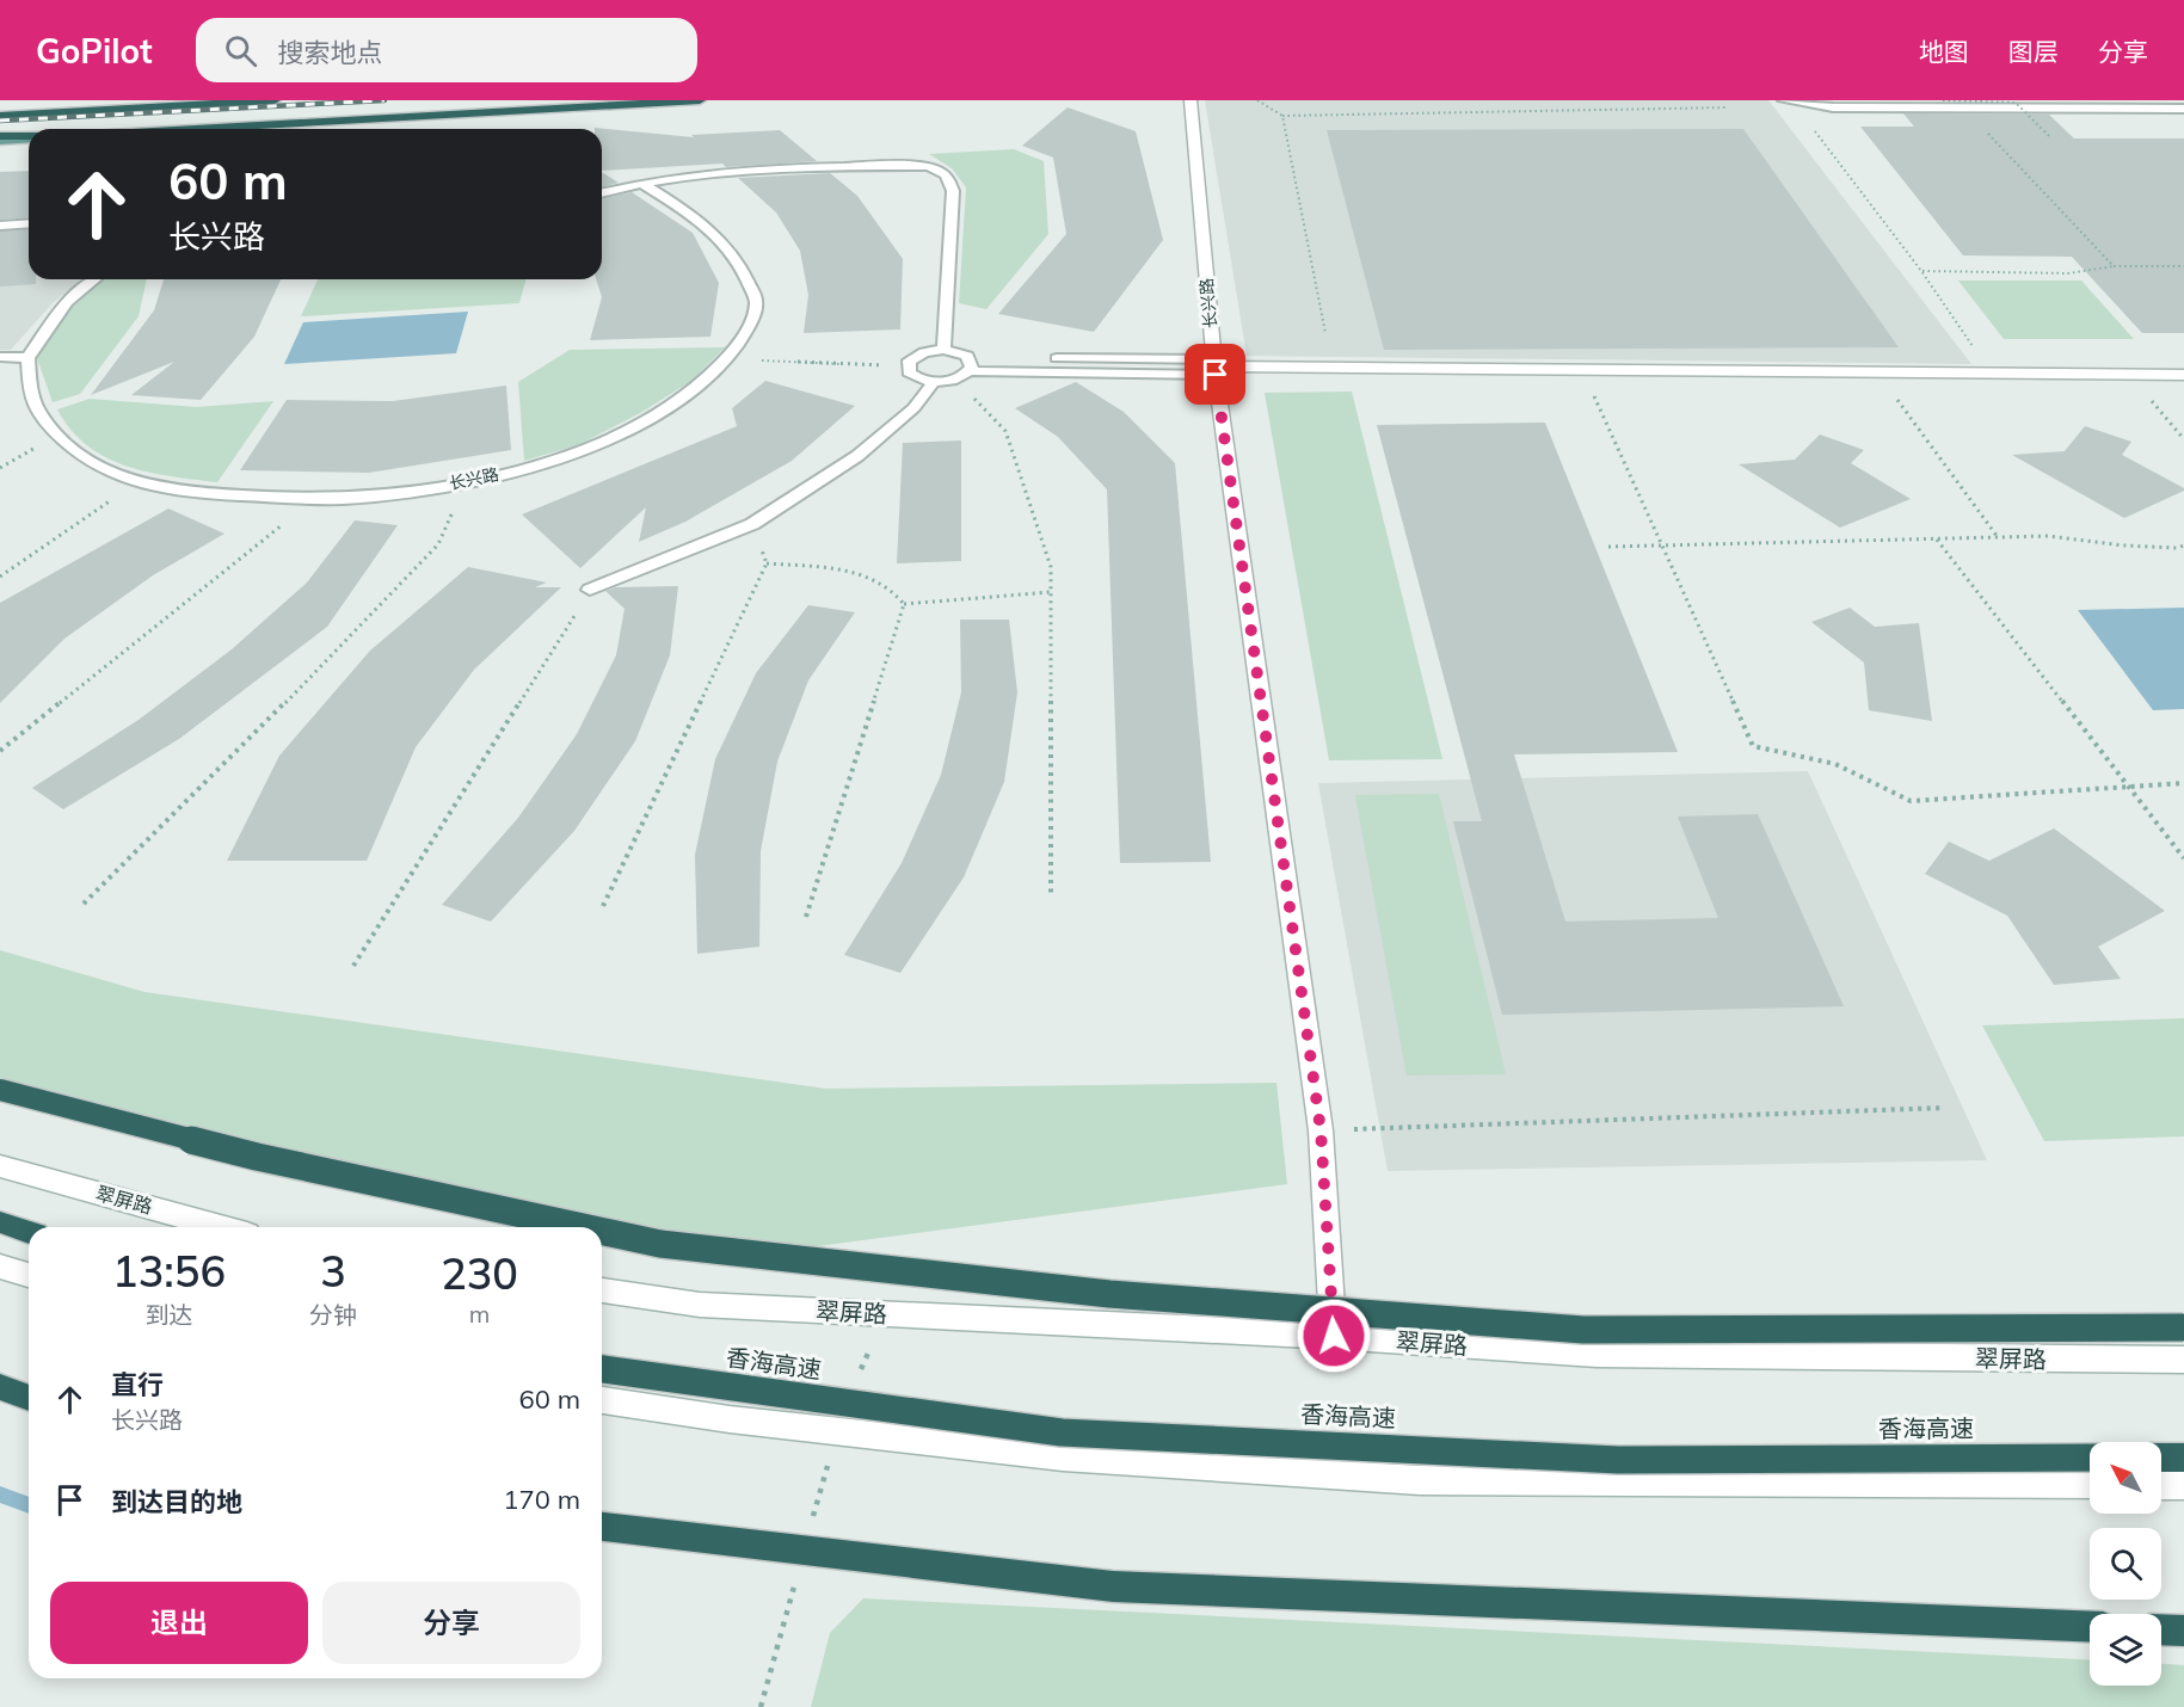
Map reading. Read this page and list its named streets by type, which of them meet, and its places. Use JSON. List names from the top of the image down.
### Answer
{
  "streets": {
    "highway": ["香海高速"],
    "street": ["长兴路", "翠屏路"]
  },
  "crossings": [
    ["长兴路", "翠屏路"]
  ],
  "north": "top left",
  "page": {
    "header": "GoPilot",
    "search": "搜索地点",
    "nav": ["地图", "图层", "分享"],
    "turn": ["60 m", "长兴路"],
    "eta": [
      "13:56",
      "到达",
      "3",
      "分钟",
      "230",
      "m"
    ],
    "list": [
      {
        "name": "直行",
        "note": "长兴路",
        "value": "60 m"
      },
      {
        "name": "到达目的地",
        "value": "170 m"
      }
    ],
    "buttons": ["退出", "分享"]
  }
}
